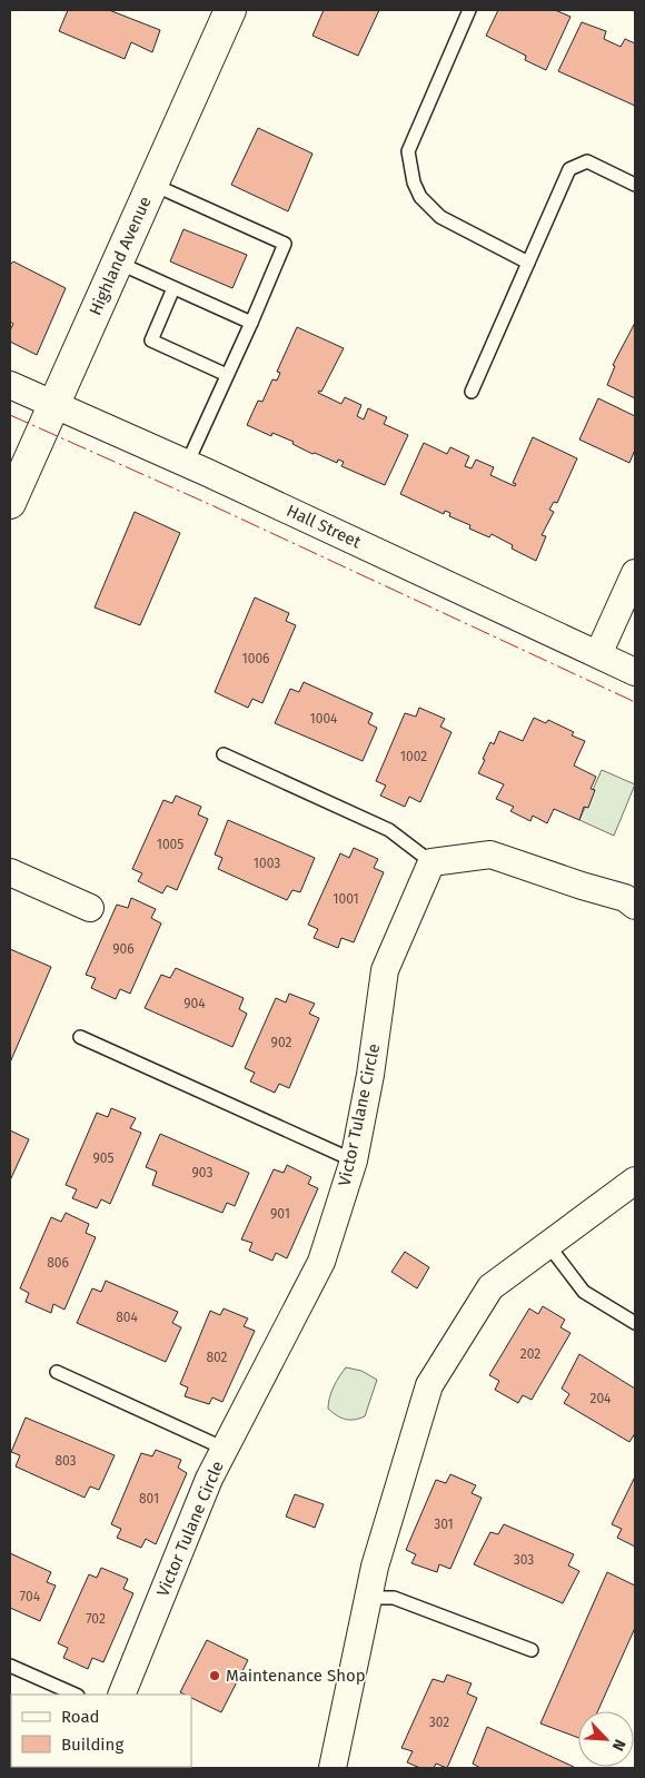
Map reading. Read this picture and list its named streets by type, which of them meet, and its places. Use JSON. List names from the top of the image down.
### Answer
{
  "streets": {
    "main road": ["Highland Avenue"],
    "street": ["Hall Street", "Victor Tulane Circle"]
  },
  "crossings": [
    ["Highland Avenue", "Hall Street"]
  ],
  "places": ["Maintenance Shop"],
  "house_numbers": [
    "1006",
    "1004",
    "1002",
    "1005",
    "1003",
    "1001",
    "906",
    "904",
    "902",
    "905",
    "903",
    "901",
    "806",
    "804",
    "202",
    "802",
    "204",
    "803",
    "801",
    "301",
    "303",
    "704",
    "702",
    "302"
  ],
  "legend": ["Road", "Building"],
  "north": "bottom right"
}
